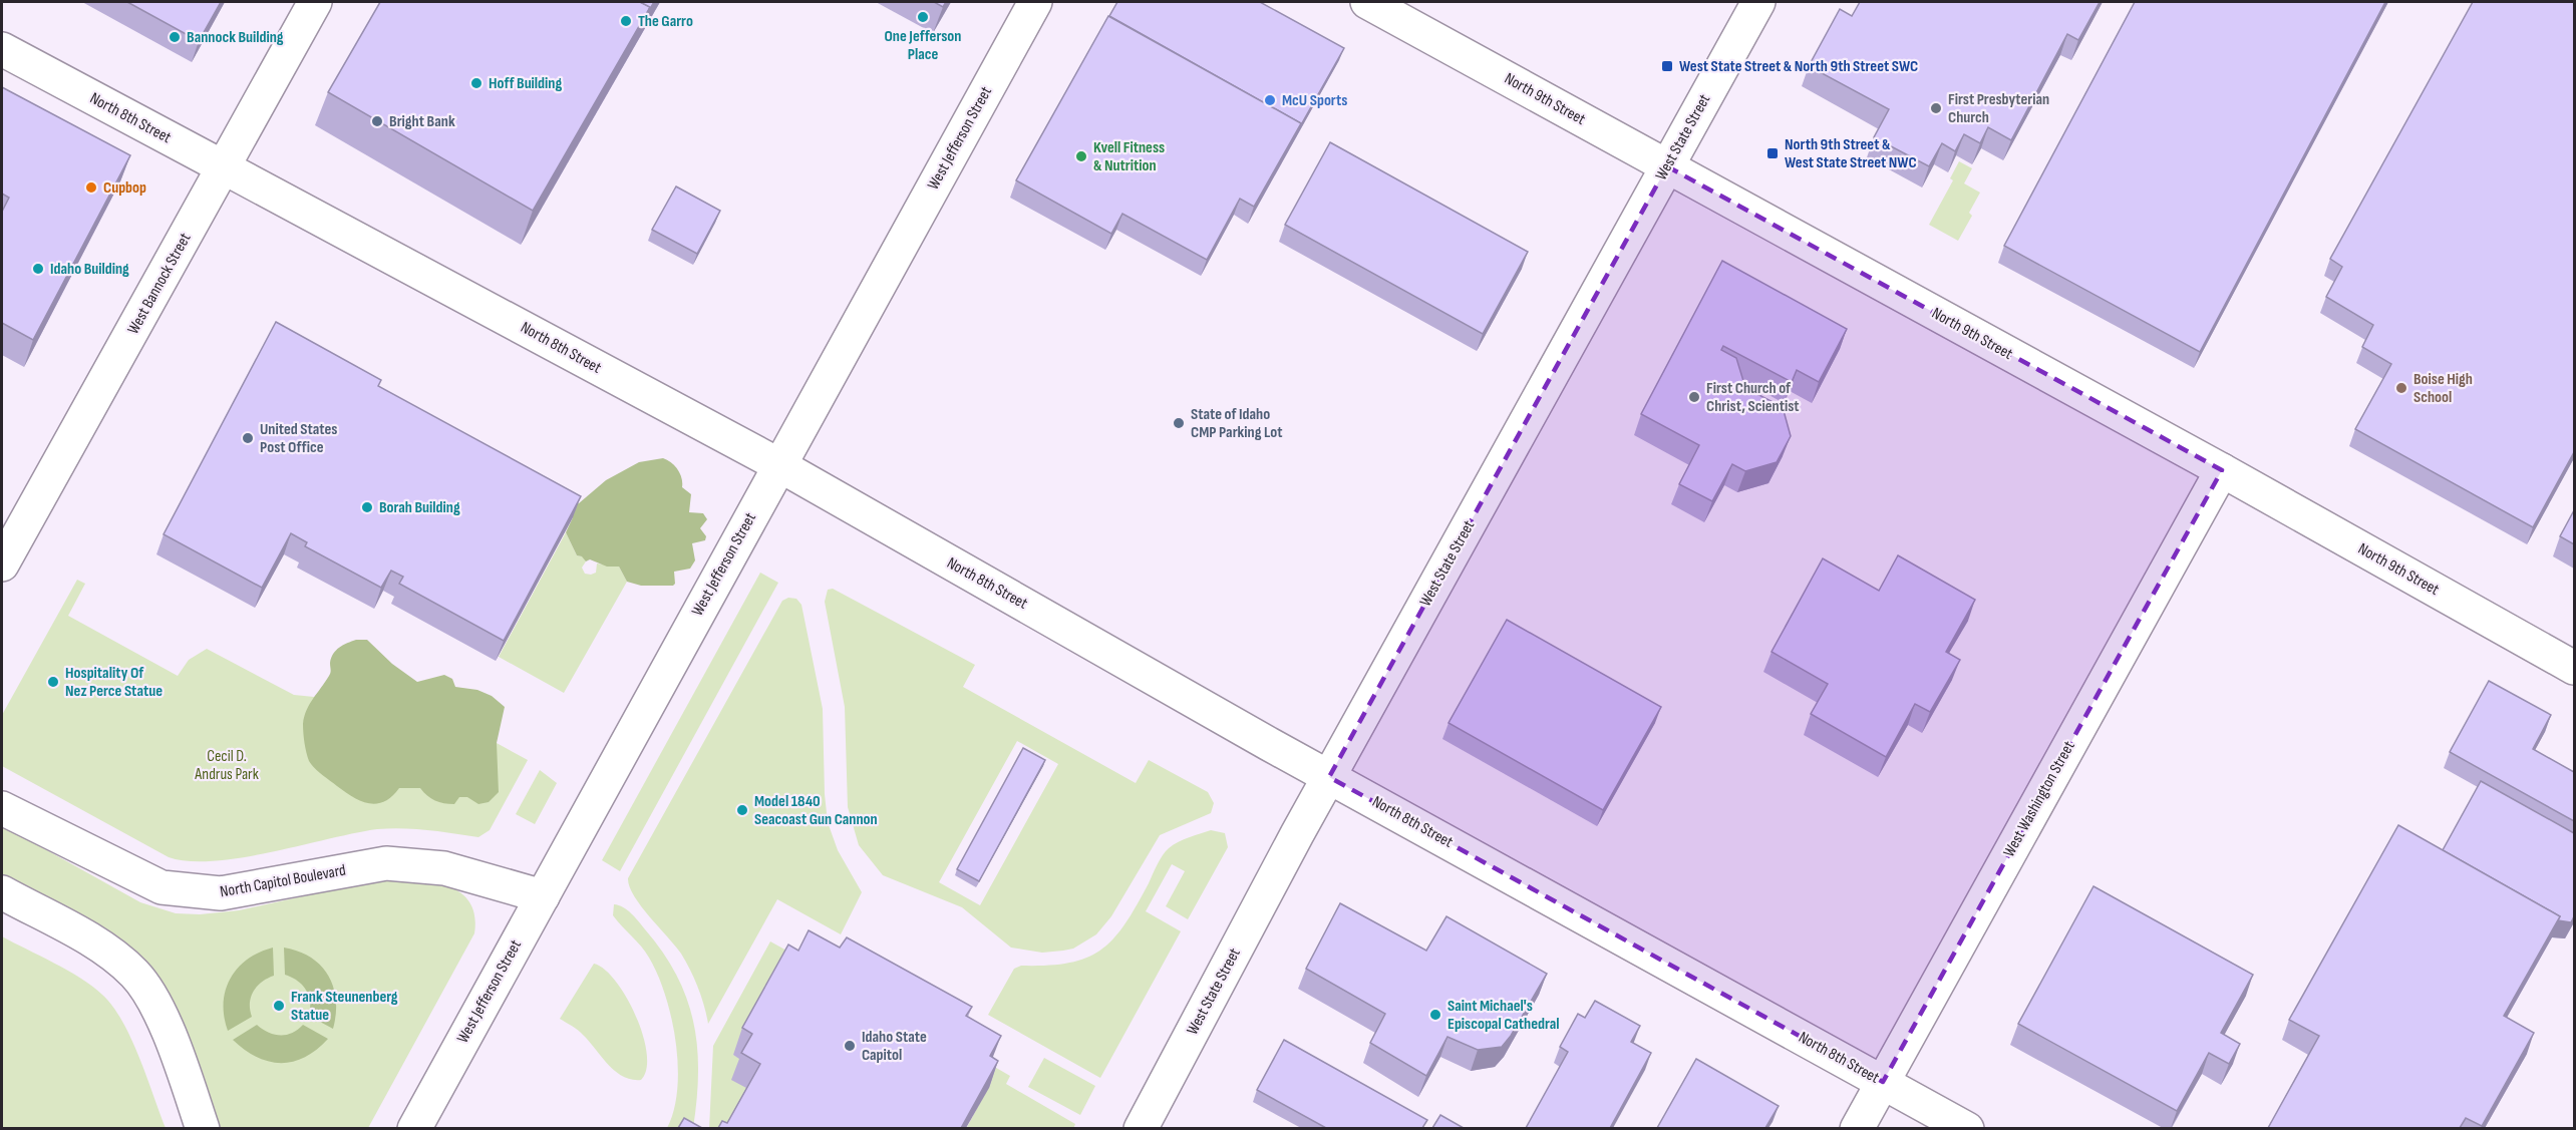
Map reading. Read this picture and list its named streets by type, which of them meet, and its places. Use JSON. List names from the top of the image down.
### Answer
{
  "streets": {
    "street": [
      "North 9th Street",
      "North 8th Street",
      "West State Street",
      "West Jefferson Street",
      "West Bannock Street",
      "West Washington Street",
      "North Capitol Boulevard"
    ]
  },
  "crossings": [
    ["North 9th Street", "West State Street"],
    ["North 9th Street", "West Washington Street"],
    ["North 8th Street", "West State Street"],
    ["North 8th Street", "West Jefferson Street"],
    ["North 8th Street", "West Bannock Street"],
    ["North 8th Street", "West Washington Street"],
    ["West Jefferson Street", "North Capitol Boulevard"]
  ],
  "parks": ["Cecil D. Andrus Park"],
  "places": {
    "other": [
      "One Jefferson Place",
      "The Garro",
      "Bannock Building",
      "Hoff Building",
      "McU Sports",
      "First Presbyterian Church",
      "Bright Bank",
      "Kvell Fitness & Nutrition",
      "Cupbop",
      "Idaho Building",
      "Boise High School",
      "First Church of Christ, Scientist",
      "State of Idaho CMP Parking Lot",
      "United States Post Office",
      "Borah Building",
      "Hospitality Of Nez Perce Statue",
      "Model 1840 Seacoast Gun Cannon",
      "Frank Steunenberg Statue",
      "Saint Michael's Episcopal Cathedral",
      "Idaho State Capitol"
    ],
    "transit": ["West State Street & North 9th Street SWC", "North 9th Street & West State Street NWC"]
  }
}
